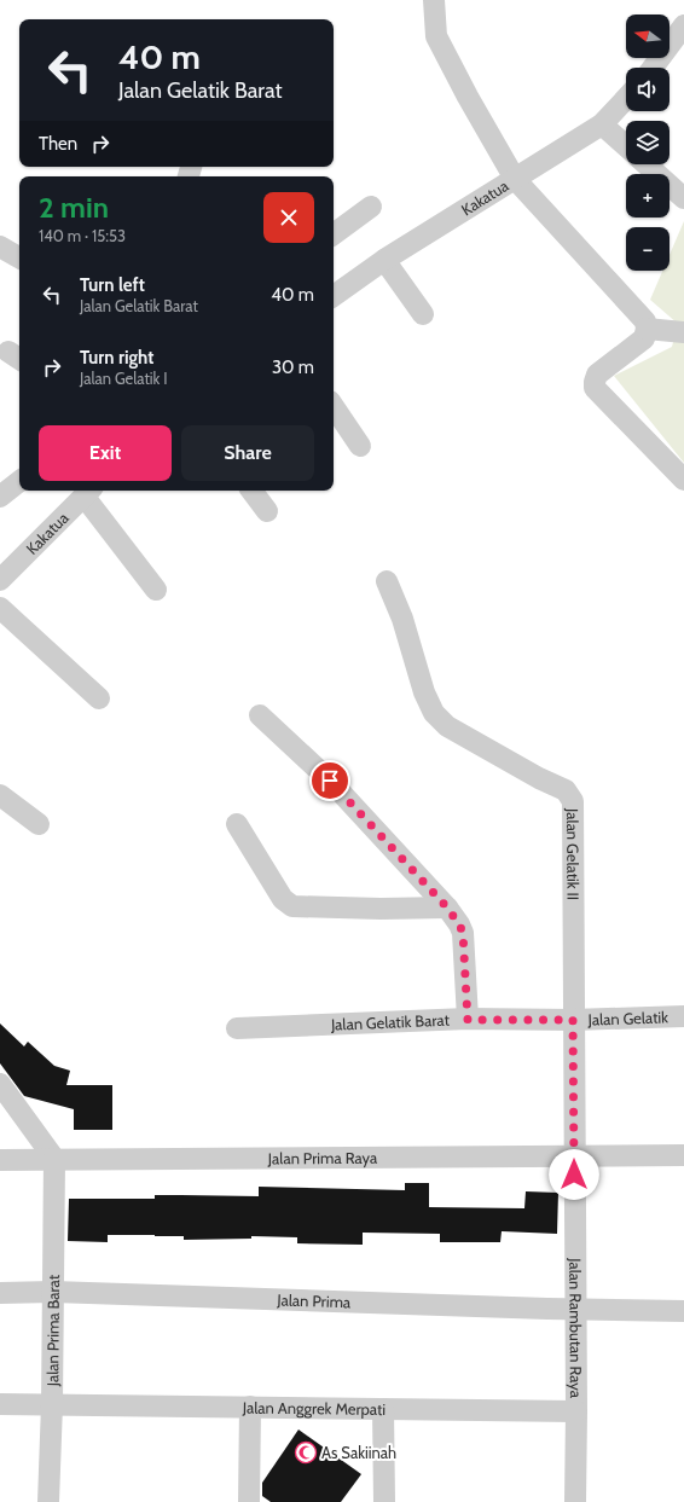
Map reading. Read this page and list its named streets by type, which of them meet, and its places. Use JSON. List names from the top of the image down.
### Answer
{
  "streets": {
    "street": [
      "Kakatua",
      "Jalan Gelatik II",
      "Jalan Gelatik",
      "Jalan Gelatik Barat",
      "Jalan Prima Raya",
      "Jalan Prima",
      "Jalan Rambutan Raya",
      "Jalan Prima Barat",
      "Jalan Anggrek Merpati"
    ]
  },
  "crossings": [
    ["Jalan Gelatik II", "Jalan Gelatik"],
    ["Jalan Gelatik II", "Jalan Gelatik Barat"],
    ["Jalan Gelatik II", "Jalan Prima Raya"],
    ["Jalan Gelatik II", "Jalan Rambutan Raya"],
    ["Jalan Gelatik", "Jalan Gelatik Barat"],
    ["Jalan Prima Raya", "Jalan Rambutan Raya"],
    ["Jalan Prima Raya", "Jalan Prima Barat"],
    ["Jalan Prima", "Jalan Rambutan Raya"],
    ["Jalan Prima", "Jalan Prima Barat"],
    ["Jalan Rambutan Raya", "Jalan Anggrek Merpati"],
    ["Jalan Prima Barat", "Jalan Anggrek Merpati"]
  ],
  "places": {
    "mosque": ["As Sakiinah"]
  },
  "north": "left",
  "page": {
    "map_buttons": ["+", "−"],
    "turn": ["40 m", "Jalan Gelatik Barat"],
    "then": "Then",
    "heading": ["2 min", "140 m · 15:53"],
    "list": [
      {
        "name": "Turn left",
        "note": "Jalan Gelatik Barat",
        "value": "40 m"
      },
      {
        "name": "Turn right",
        "note": "Jalan Gelatik I",
        "value": "30 m"
      }
    ],
    "buttons": ["Exit", "Share"]
  }
}
